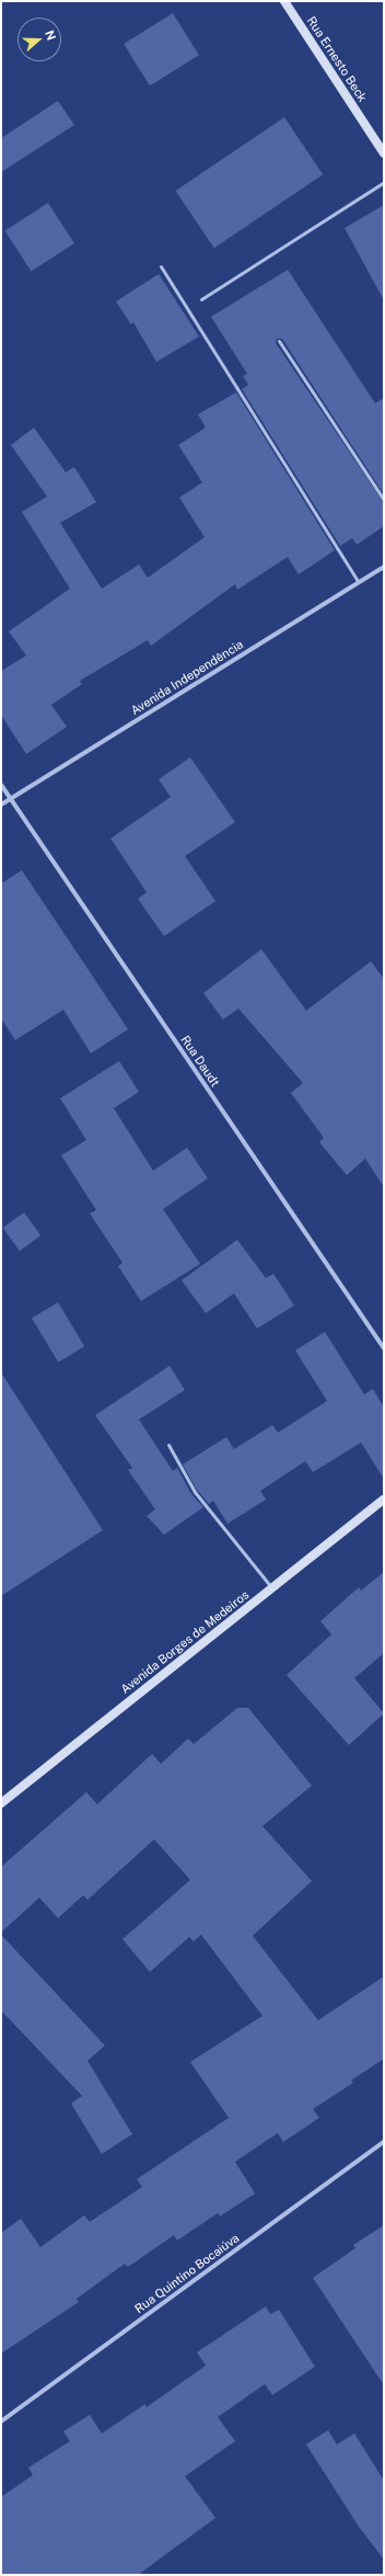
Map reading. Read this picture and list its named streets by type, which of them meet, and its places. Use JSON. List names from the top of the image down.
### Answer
{
  "streets": {
    "main road": ["Rua Ernesto Beck", "Avenida Borges de Medeiros"],
    "street": ["Avenida Independência", "Rua Daudt", "Rua Quintino Bocaiúva"]
  },
  "crossings": [
    ["Avenida Independência", "Rua Daudt"]
  ],
  "north": "right"
}
